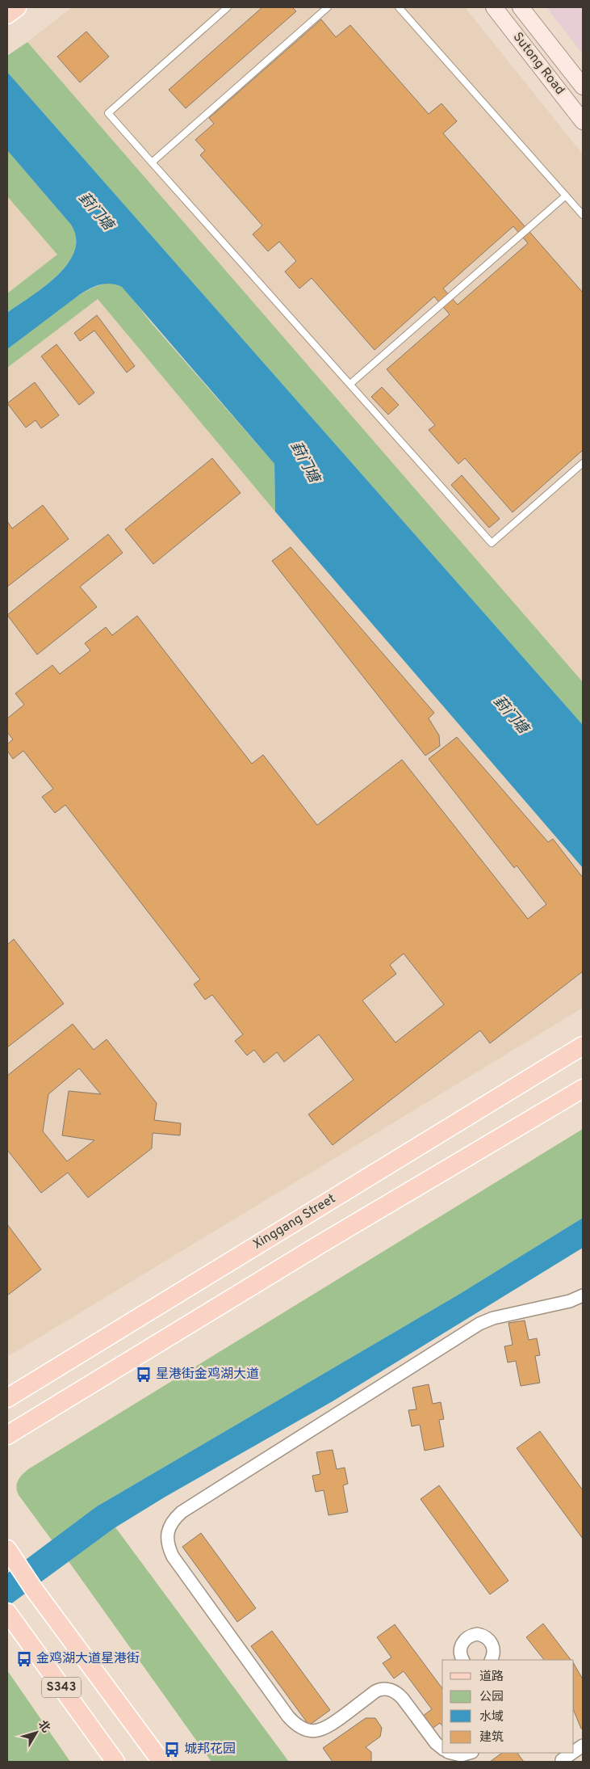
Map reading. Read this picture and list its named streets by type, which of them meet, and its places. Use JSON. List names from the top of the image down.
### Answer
{
  "streets": {
    "main road": ["Sutong Road", "Xinggang Street", "S343"]
  },
  "water": ["葑门塘"],
  "places": {
    "bus stop": ["星港街金鸡湖大道", "金鸡湖大道星港街", "城邦花园"]
  },
  "legend": [
    "道路",
    "公园",
    "水域",
    "建筑"
  ],
  "north": "top right"
}
